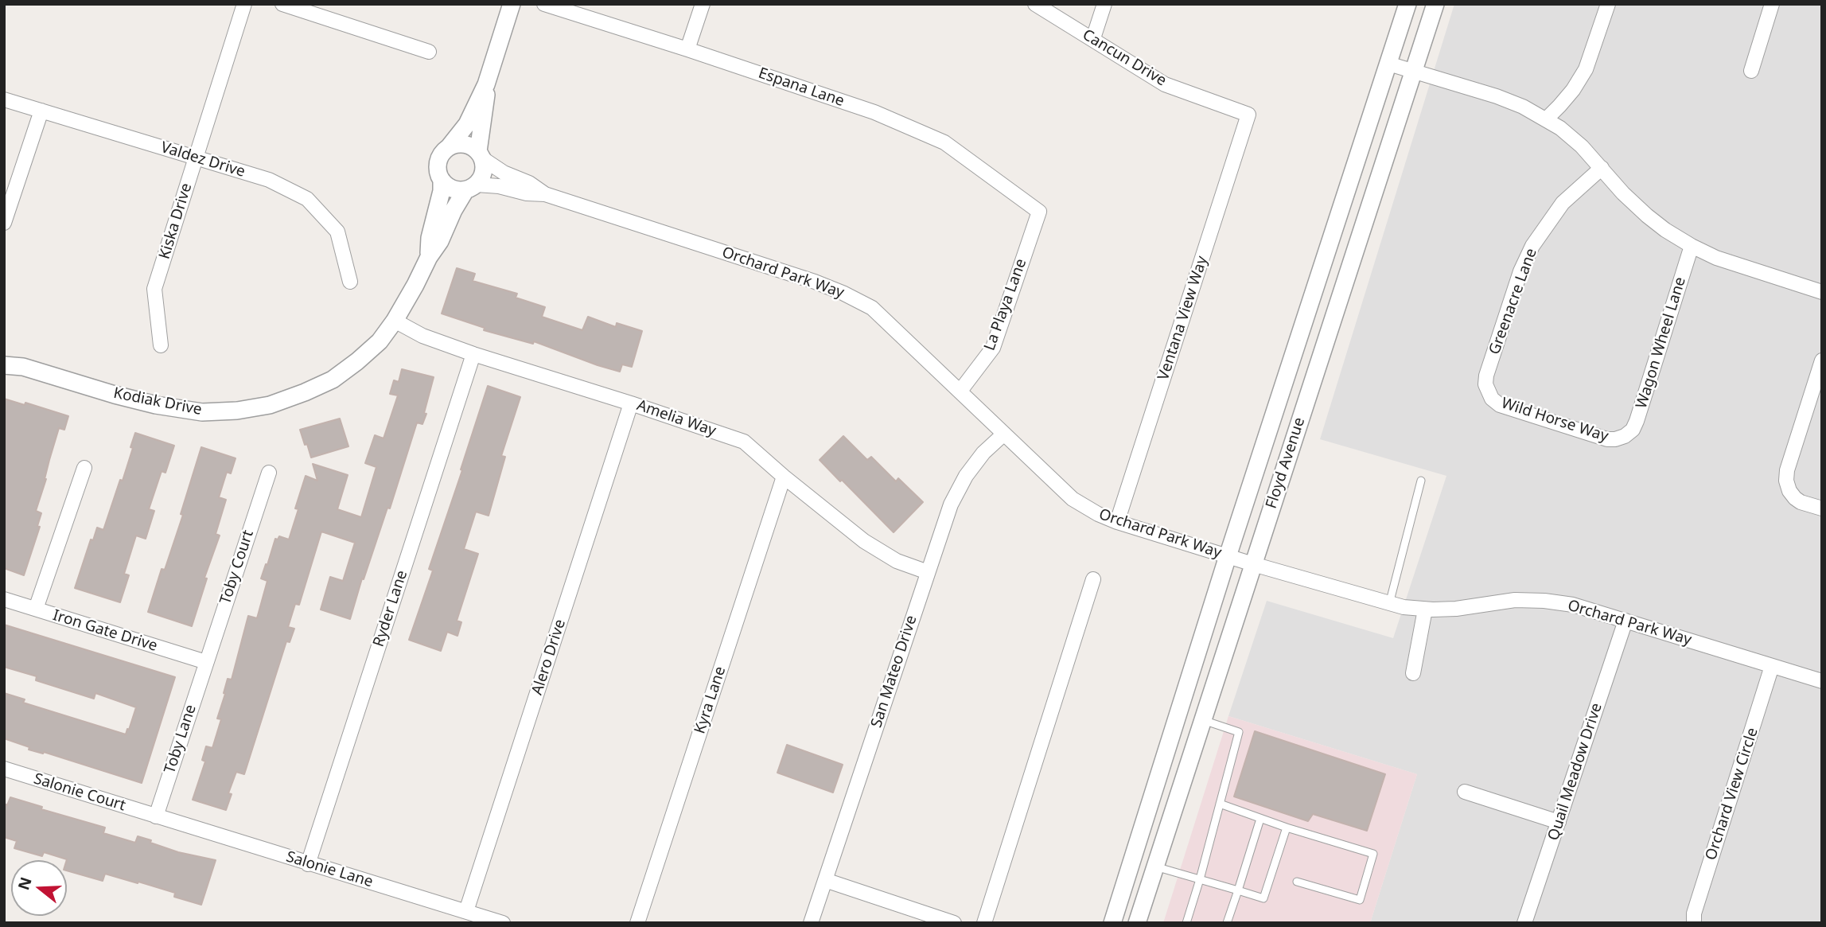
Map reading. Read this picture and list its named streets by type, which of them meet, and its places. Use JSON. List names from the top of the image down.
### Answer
{
  "streets": {
    "street": [
      "Cancun Drive",
      "Espana Lane",
      "Valdez Drive",
      "Kiska Drive",
      "Orchard Park Way",
      "Greenacre Lane",
      "La Playa Lane",
      "Ventana View Way",
      "Wagon Wheel Lane",
      "Kodiak Drive",
      "Amelia Way",
      "Wild Horse Way",
      "Floyd Avenue",
      "Toby Court",
      "Ryder Lane",
      "Iron Gate Drive",
      "Alero Drive",
      "San Mateo Drive",
      "Kyra Lane",
      "Toby Lane",
      "Quail Meadow Drive",
      "Salonie Court",
      "Orchard View Circle",
      "Salonie Lane"
    ]
  },
  "crossings": [
    ["Cancun Drive", "Ventana View Way"],
    ["Espana Lane", "La Playa Lane"],
    ["Valdez Drive", "Kiska Drive"],
    ["Orchard Park Way", "La Playa Lane"],
    ["Orchard Park Way", "Ventana View Way"],
    ["Orchard Park Way", "Kodiak Drive"],
    ["Orchard Park Way", "Floyd Avenue"],
    ["Orchard Park Way", "San Mateo Drive"],
    ["Orchard Park Way", "Quail Meadow Drive"],
    ["Orchard Park Way", "Orchard View Circle"],
    ["Greenacre Lane", "Wild Horse Way"],
    ["Wagon Wheel Lane", "Wild Horse Way"],
    ["Kodiak Drive", "Amelia Way"],
    ["Amelia Way", "Ryder Lane"],
    ["Amelia Way", "Alero Drive"],
    ["Amelia Way", "San Mateo Drive"],
    ["Amelia Way", "Kyra Lane"],
    ["Toby Court", "Iron Gate Drive"],
    ["Toby Court", "Toby Lane"],
    ["Ryder Lane", "Salonie Lane"],
    ["Iron Gate Drive", "Toby Lane"],
    ["Alero Drive", "Salonie Lane"],
    ["Toby Lane", "Salonie Court"],
    ["Toby Lane", "Salonie Lane"],
    ["Salonie Court", "Salonie Lane"]
  ],
  "north": "left"
}
